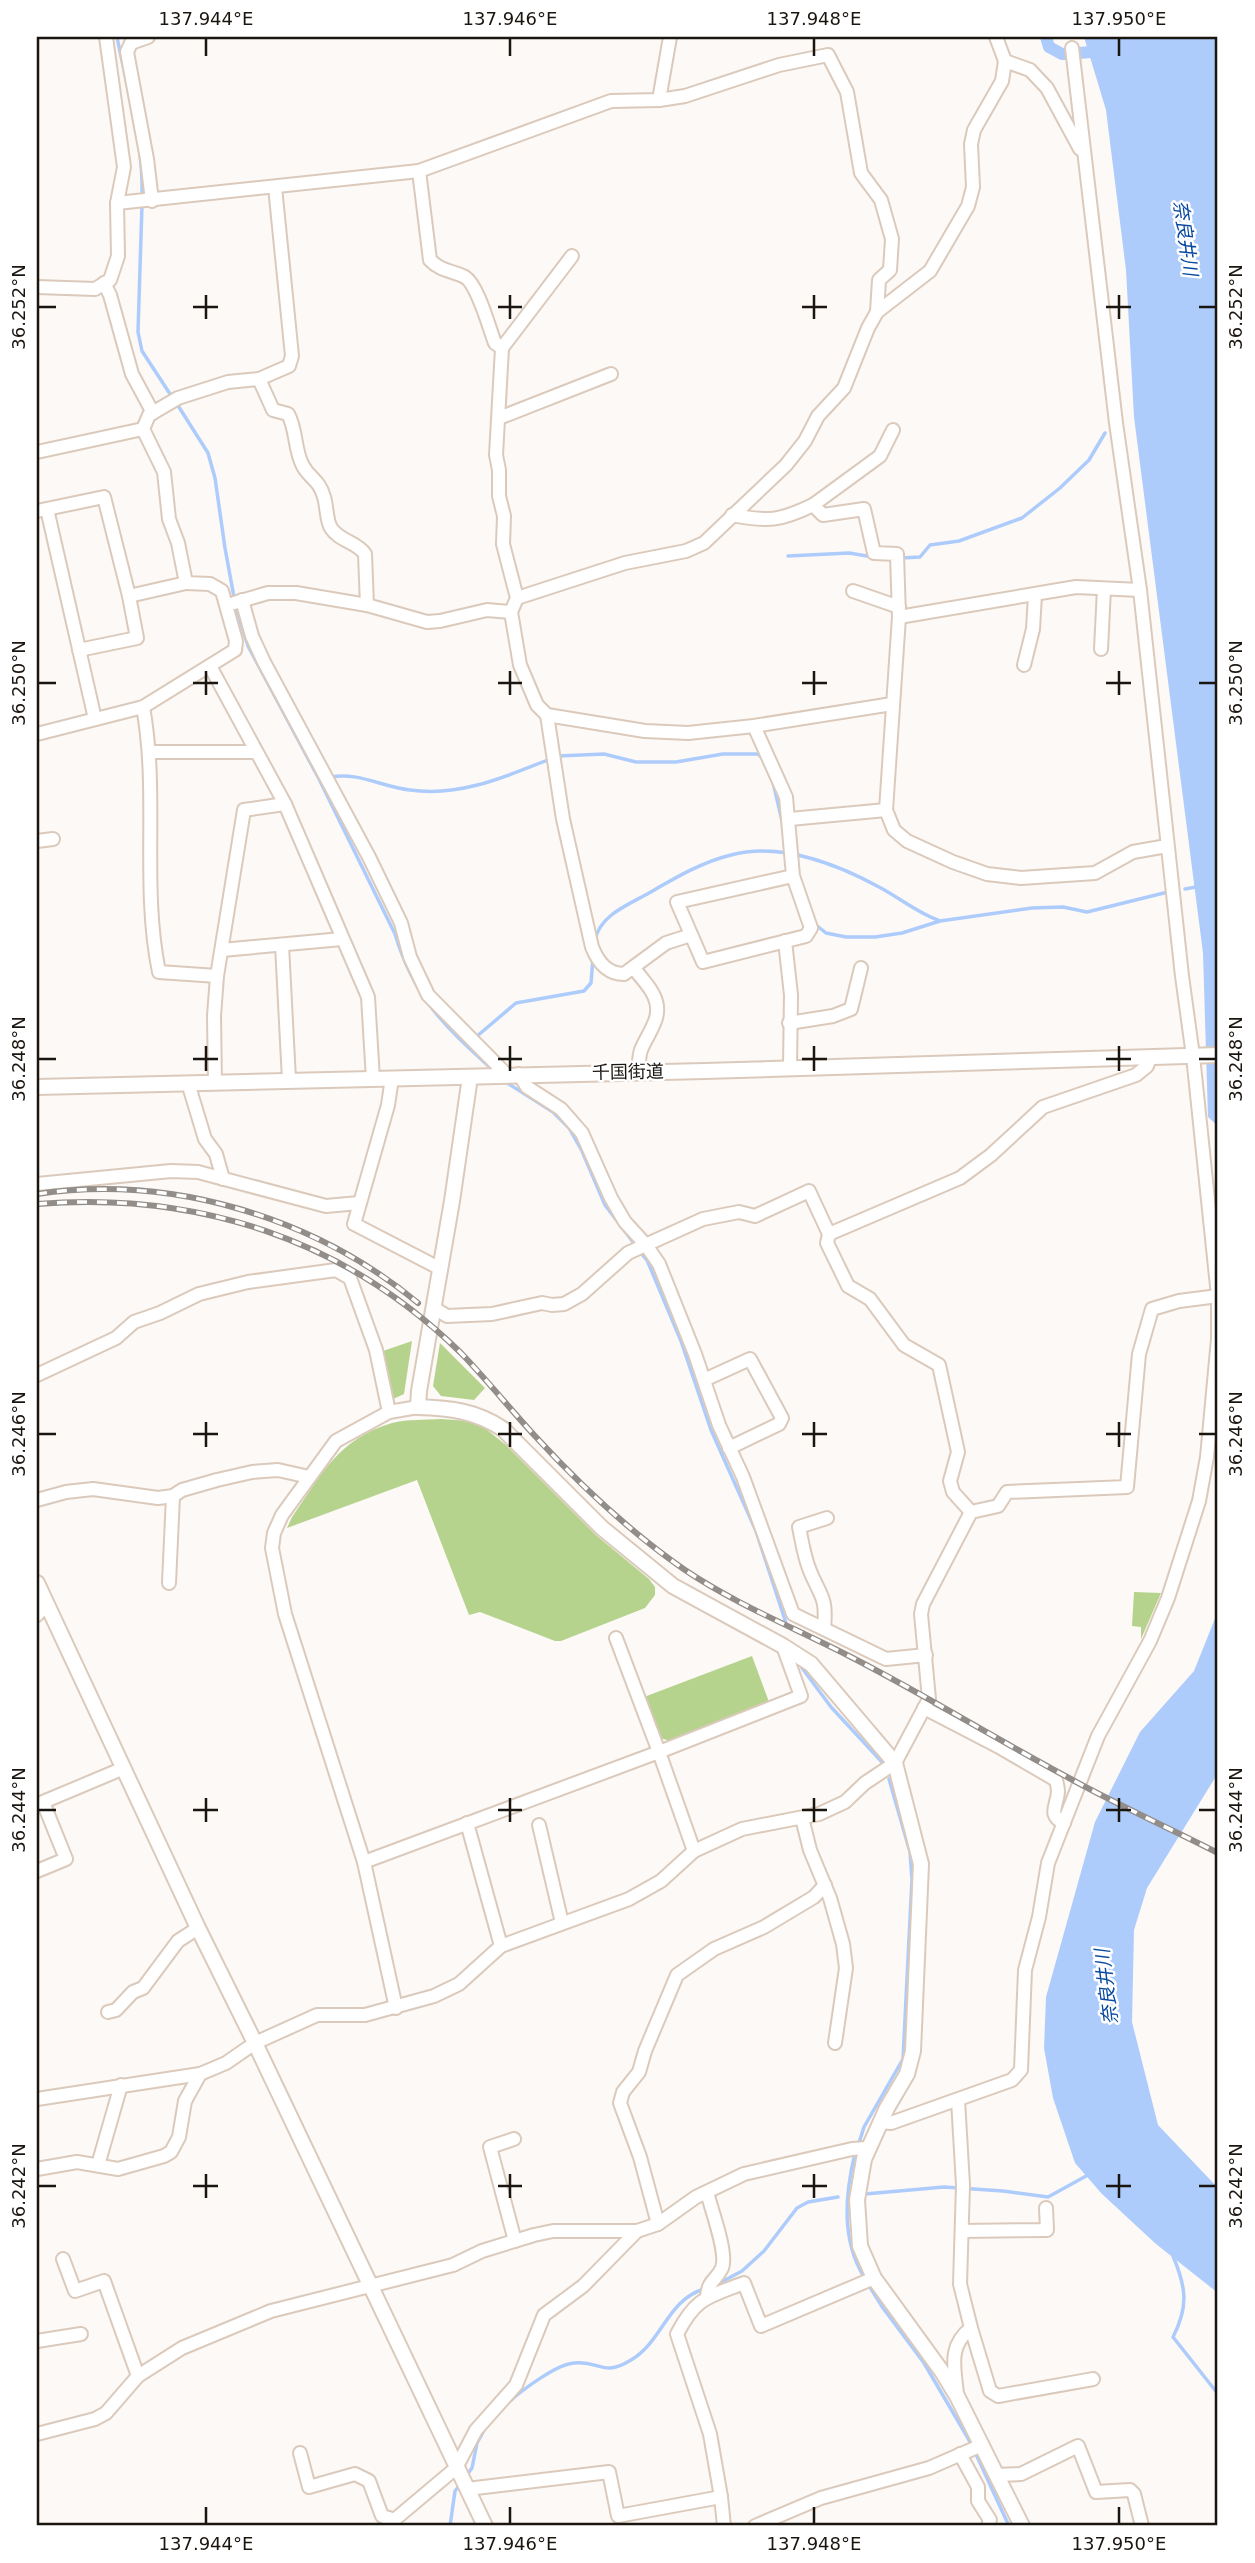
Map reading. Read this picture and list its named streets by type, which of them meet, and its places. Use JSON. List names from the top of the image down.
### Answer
{
  "streets": {
    "street": ["千国街道"]
  },
  "water": ["奈良井川"],
  "coordinates": [
    "137.944°E",
    "137.946°E",
    "137.948°E",
    "137.950°E",
    "36.252°N",
    "36.250°N",
    "36.248°N",
    "36.246°N",
    "36.244°N",
    "36.242°N"
  ]
}
